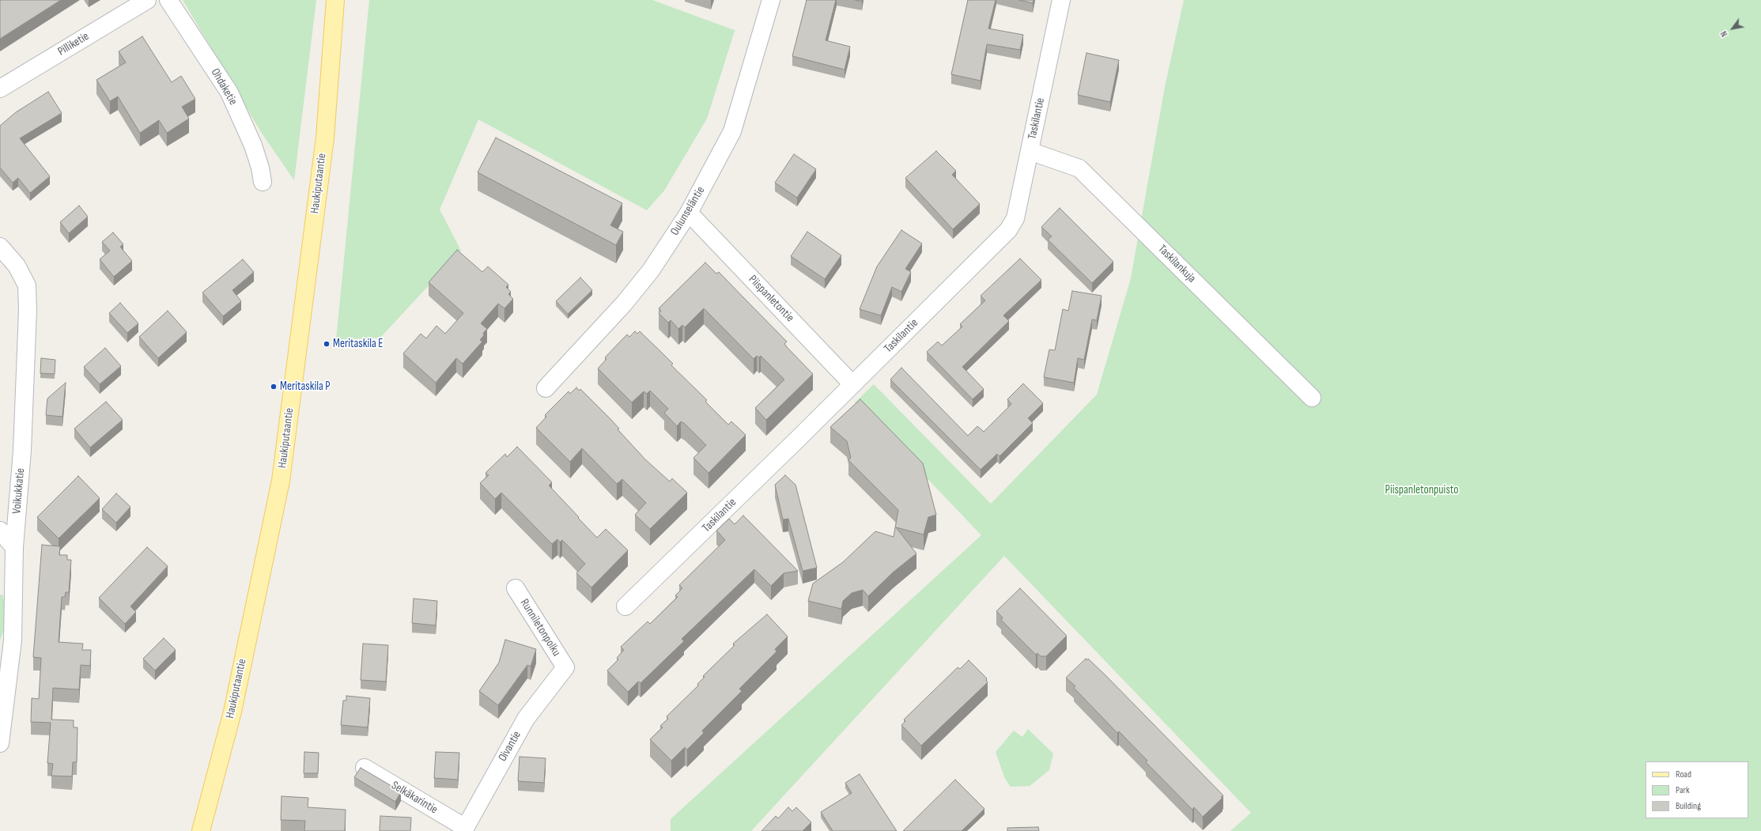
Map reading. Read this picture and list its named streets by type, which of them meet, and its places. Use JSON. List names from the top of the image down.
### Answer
{
  "streets": {
    "main road": ["Haukiputaantie"],
    "street": [
      "Pilliketie",
      "Ohdaketie",
      "Taskilantie",
      "Oulunseläntie",
      "Taskilankuja",
      "Piispanletontie",
      "Voikukkatie",
      "Runniletonpolku",
      "Oivantie",
      "Selkäkarintie"
    ]
  },
  "crossings": [
    ["Taskilantie", "Taskilankuja"],
    ["Taskilantie", "Piispanletontie"],
    ["Oulunseläntie", "Piispanletontie"],
    ["Runniletonpolku", "Oivantie"],
    ["Oivantie", "Selkäkarintie"]
  ],
  "parks": ["Piispanletonpuisto"],
  "places": ["Meritaskila E", "Meritaskila P"],
  "legend": ["Road", "Park", "Building"],
  "north": "bottom left"
}
